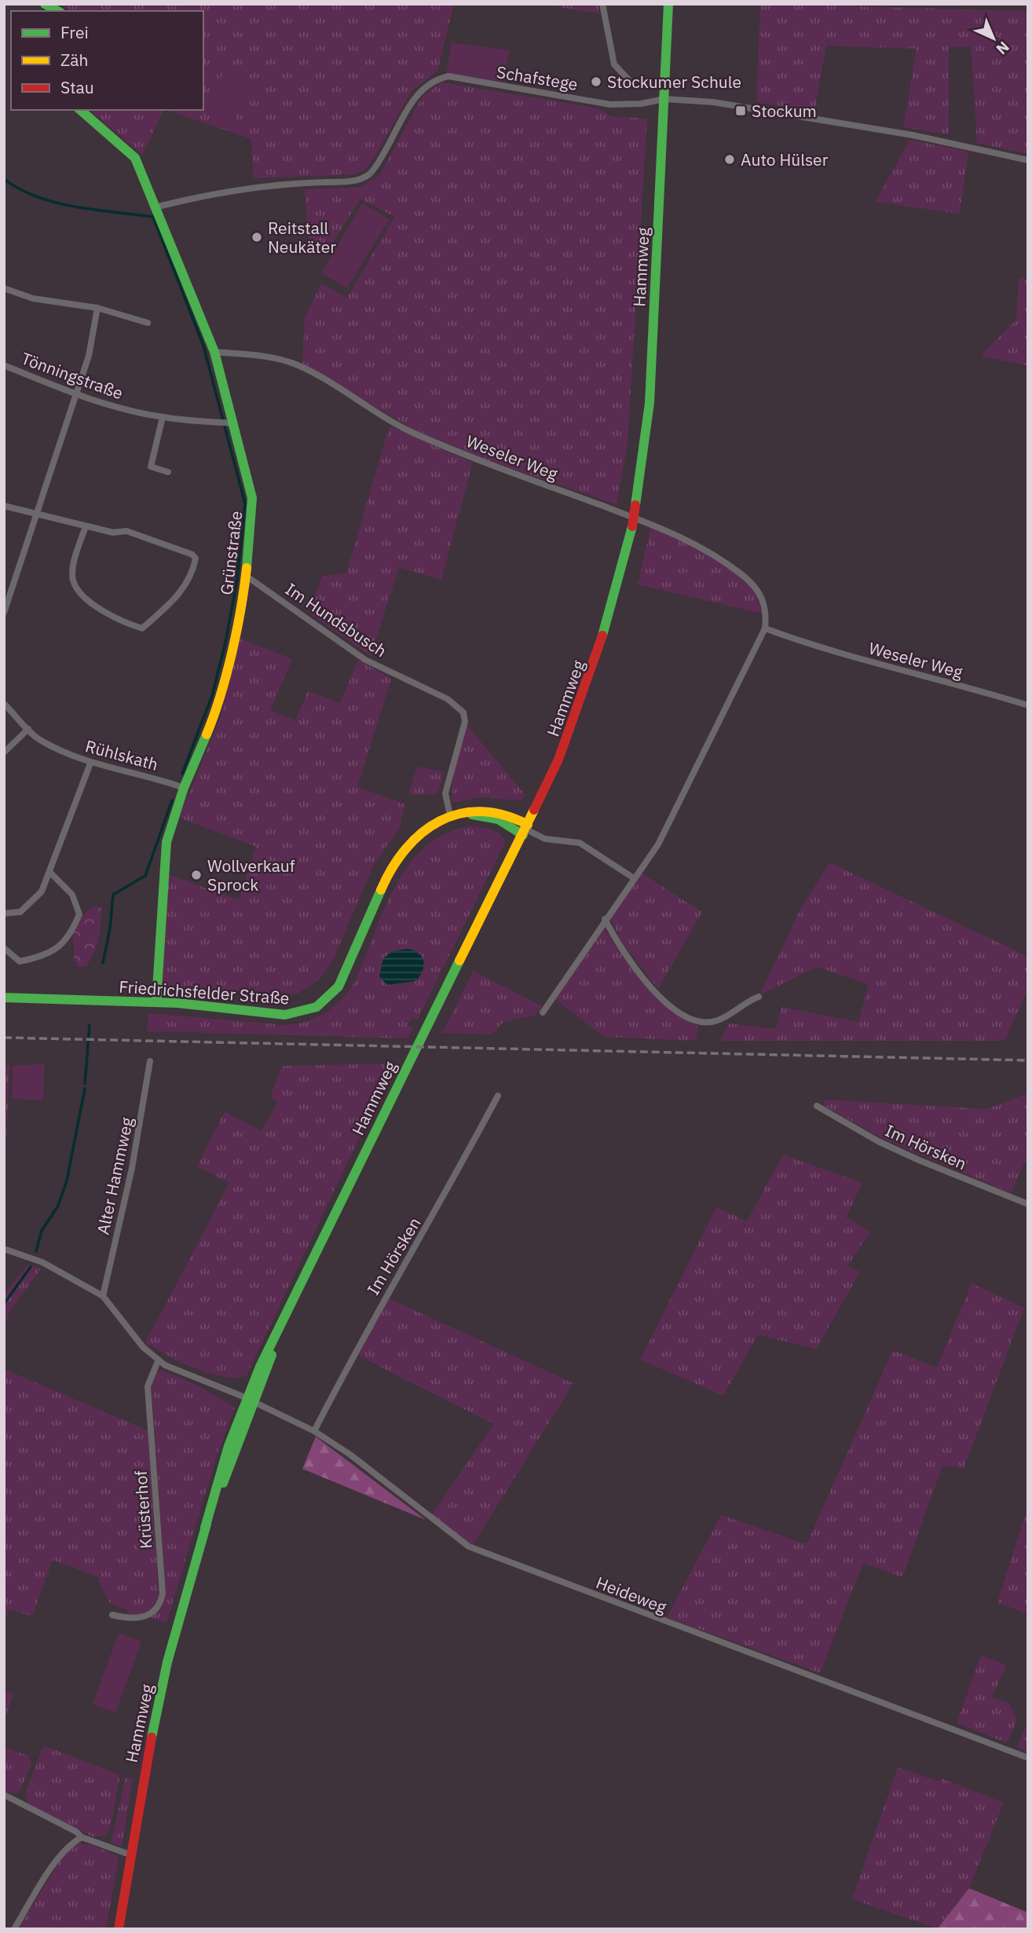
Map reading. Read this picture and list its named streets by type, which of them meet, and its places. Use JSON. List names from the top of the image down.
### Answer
{
  "streets": {
    "main road": ["Hammweg", "Grünstraße", "Friedrichsfelder Straße"],
    "street": [
      "Schafstege",
      "Tönningstraße",
      "Weseler Weg",
      "Im Hundsbusch",
      "Rühlskath",
      "Im Hörsken",
      "Alter Hammweg",
      "Krüsterhof",
      "Heideweg"
    ]
  },
  "crossings": [
    ["Schafstege", "Hammweg"],
    ["Schafstege", "Grünstraße"],
    ["Hammweg", "Heideweg"],
    ["Tönningstraße", "Grünstraße"],
    ["Weseler Weg", "Grünstraße"],
    ["Grünstraße", "Im Hundsbusch"],
    ["Grünstraße", "Rühlskath"],
    ["Grünstraße", "Friedrichsfelder Straße"],
    ["Im Hundsbusch", "Friedrichsfelder Straße"],
    ["Im Hörsken", "Heideweg"],
    ["Krüsterhof", "Heideweg"]
  ],
  "places": {
    "other": [
      "Stockumer Schule",
      "Auto Hülser",
      "Reitstall Neukäter",
      "Wollverkauf Sprock"
    ],
    "transit": ["Stockum"]
  },
  "legend": ["Frei", "Zäh", "Stau"],
  "north": "bottom right"
}
